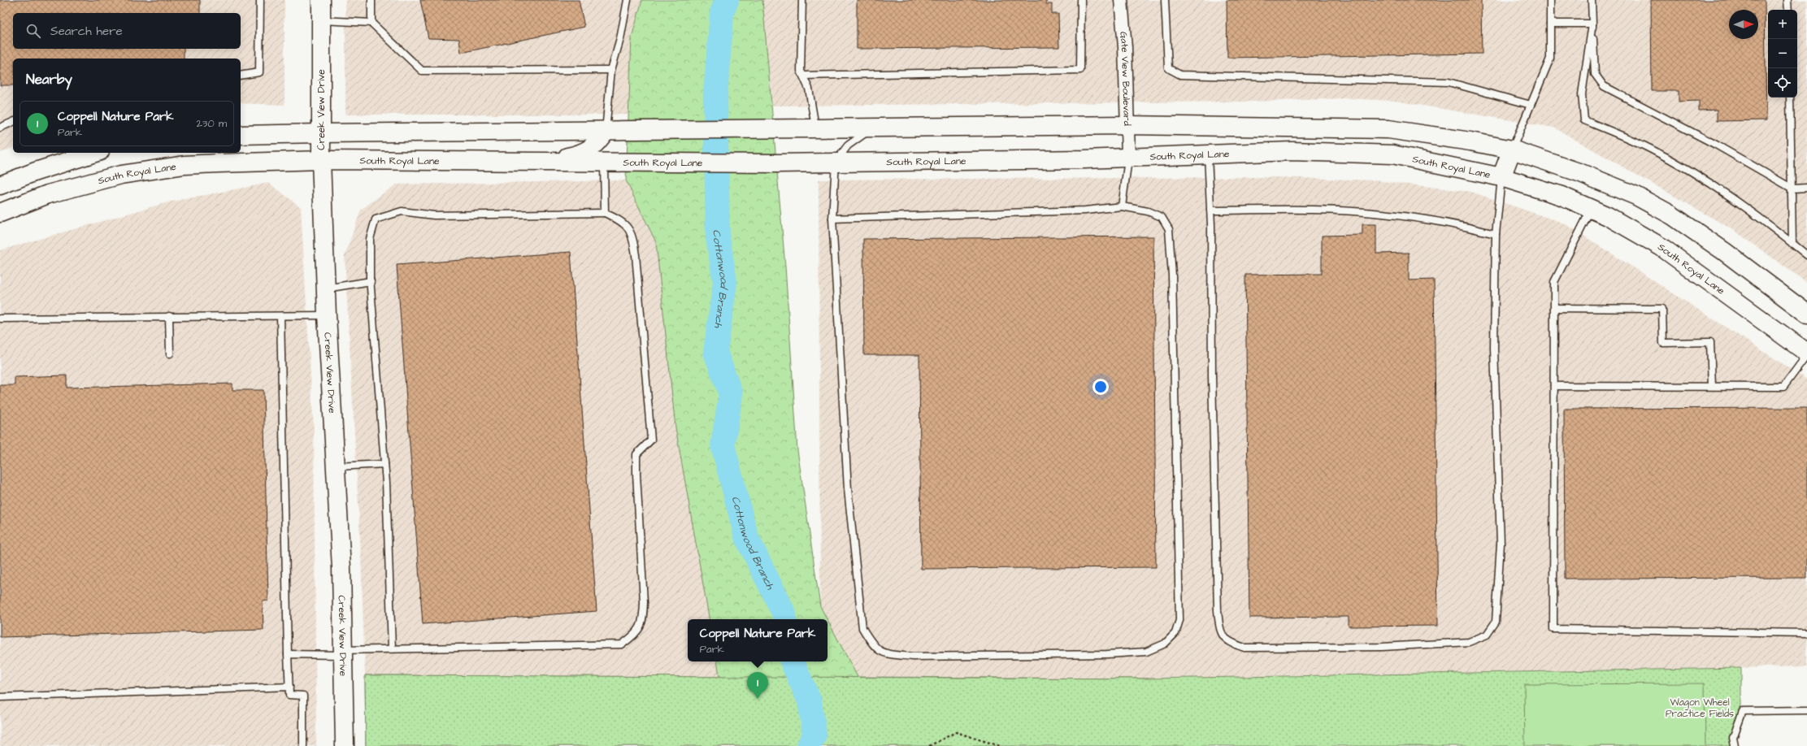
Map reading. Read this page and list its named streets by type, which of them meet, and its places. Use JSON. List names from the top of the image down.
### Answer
{
  "streets": {
    "main road": ["Creek View Drive", "South Royal Lane"],
    "street": ["Gate View Boulevard"]
  },
  "crossings": [
    ["Gate View Boulevard", "South Royal Lane"],
    ["Creek View Drive", "South Royal Lane"]
  ],
  "water": ["Cottonwood Branch"],
  "parks": ["Wagon Wheel Practice Fields"],
  "north": "right",
  "page": {
    "map_buttons": ["+", "−"],
    "search": "Search here",
    "heading": "Nearby",
    "list": [
      {
        "mark": "1",
        "name": "Coppell Nature Park",
        "note": "Park",
        "value": "230 m"
      }
    ],
    "popup": ["Coppell Nature Park", "Park"],
    "pins": "1"
  }
}
